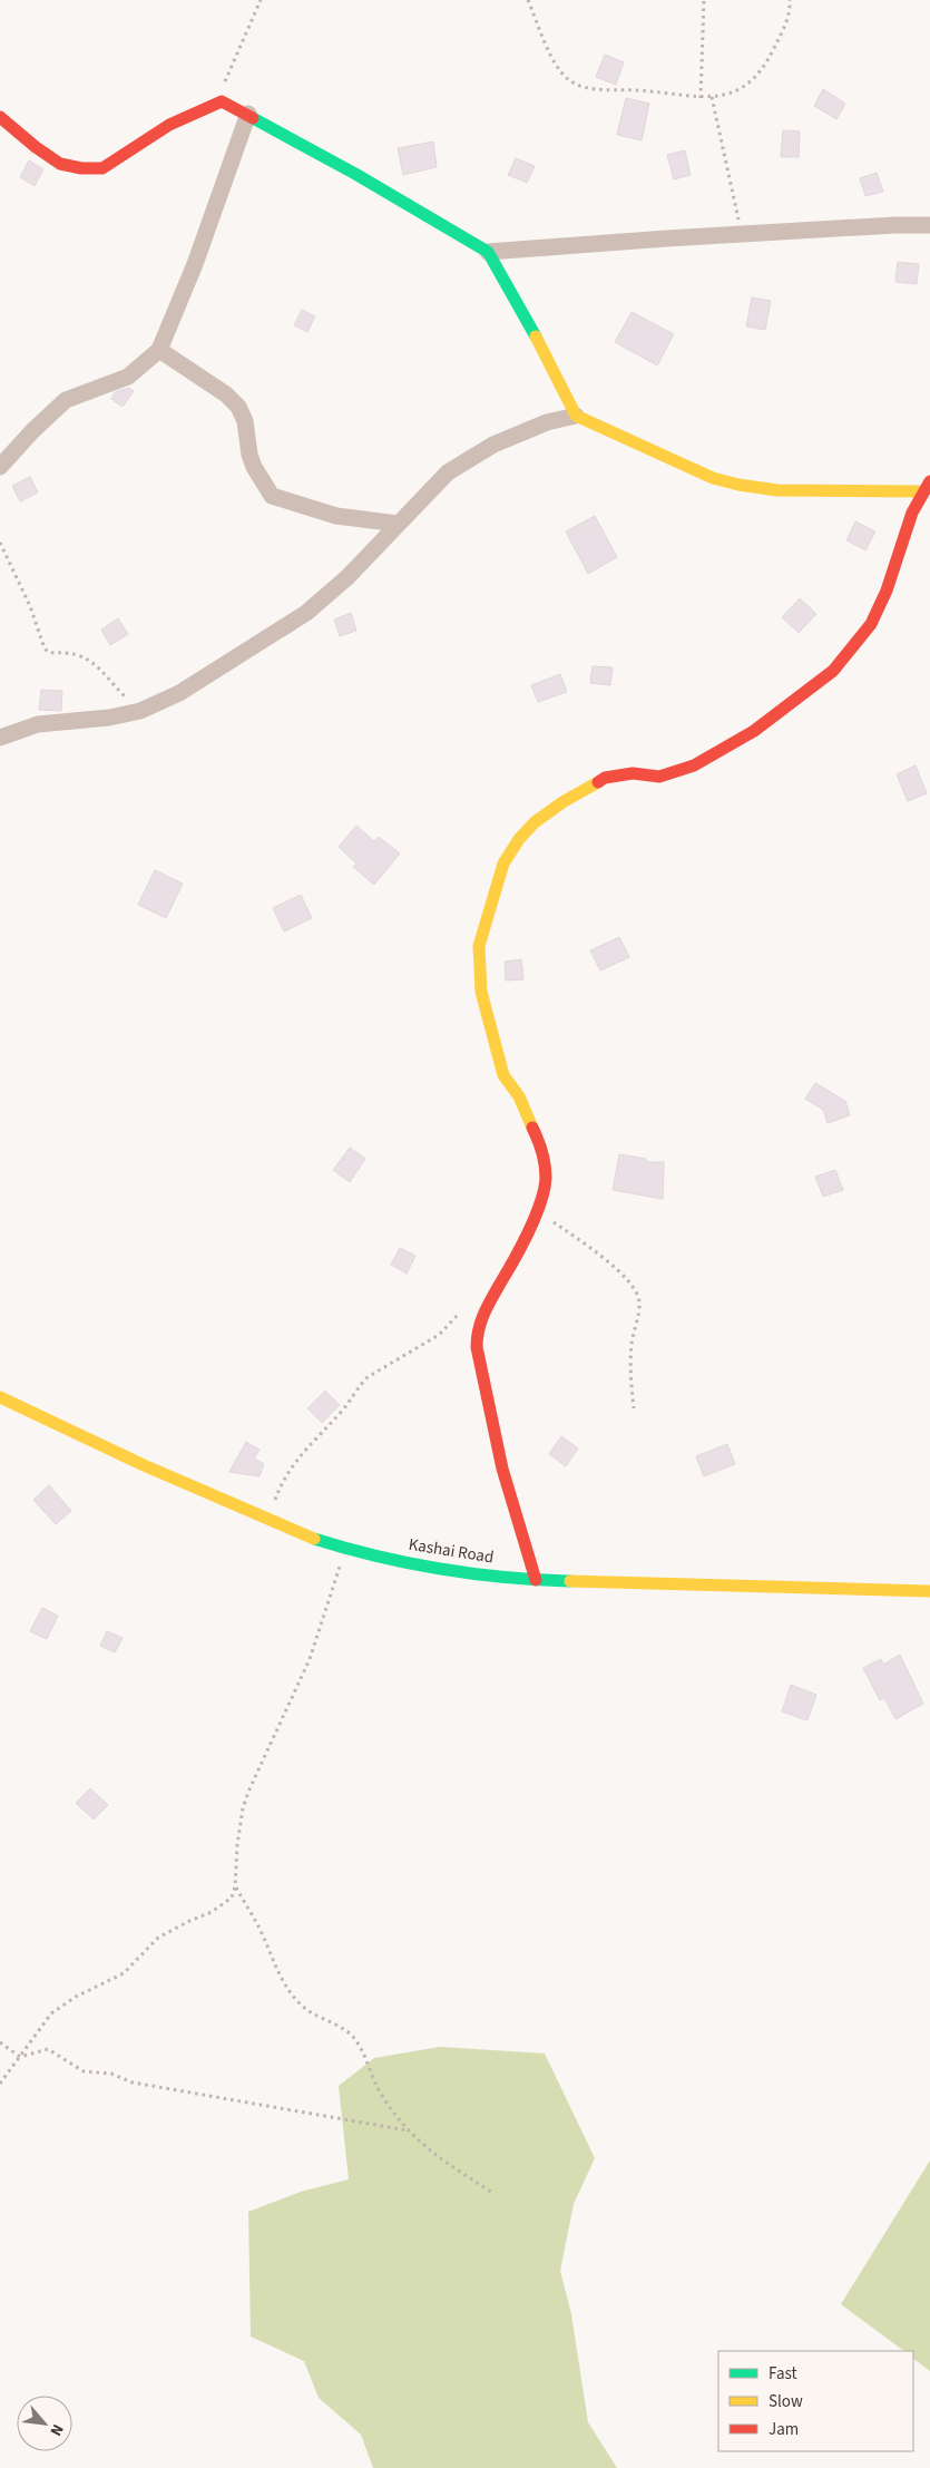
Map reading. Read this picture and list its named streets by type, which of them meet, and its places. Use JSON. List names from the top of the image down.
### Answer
{
  "streets": {
    "street": ["Kashai Road"]
  },
  "legend": ["Fast", "Slow", "Jam"],
  "north": "bottom right"
}
